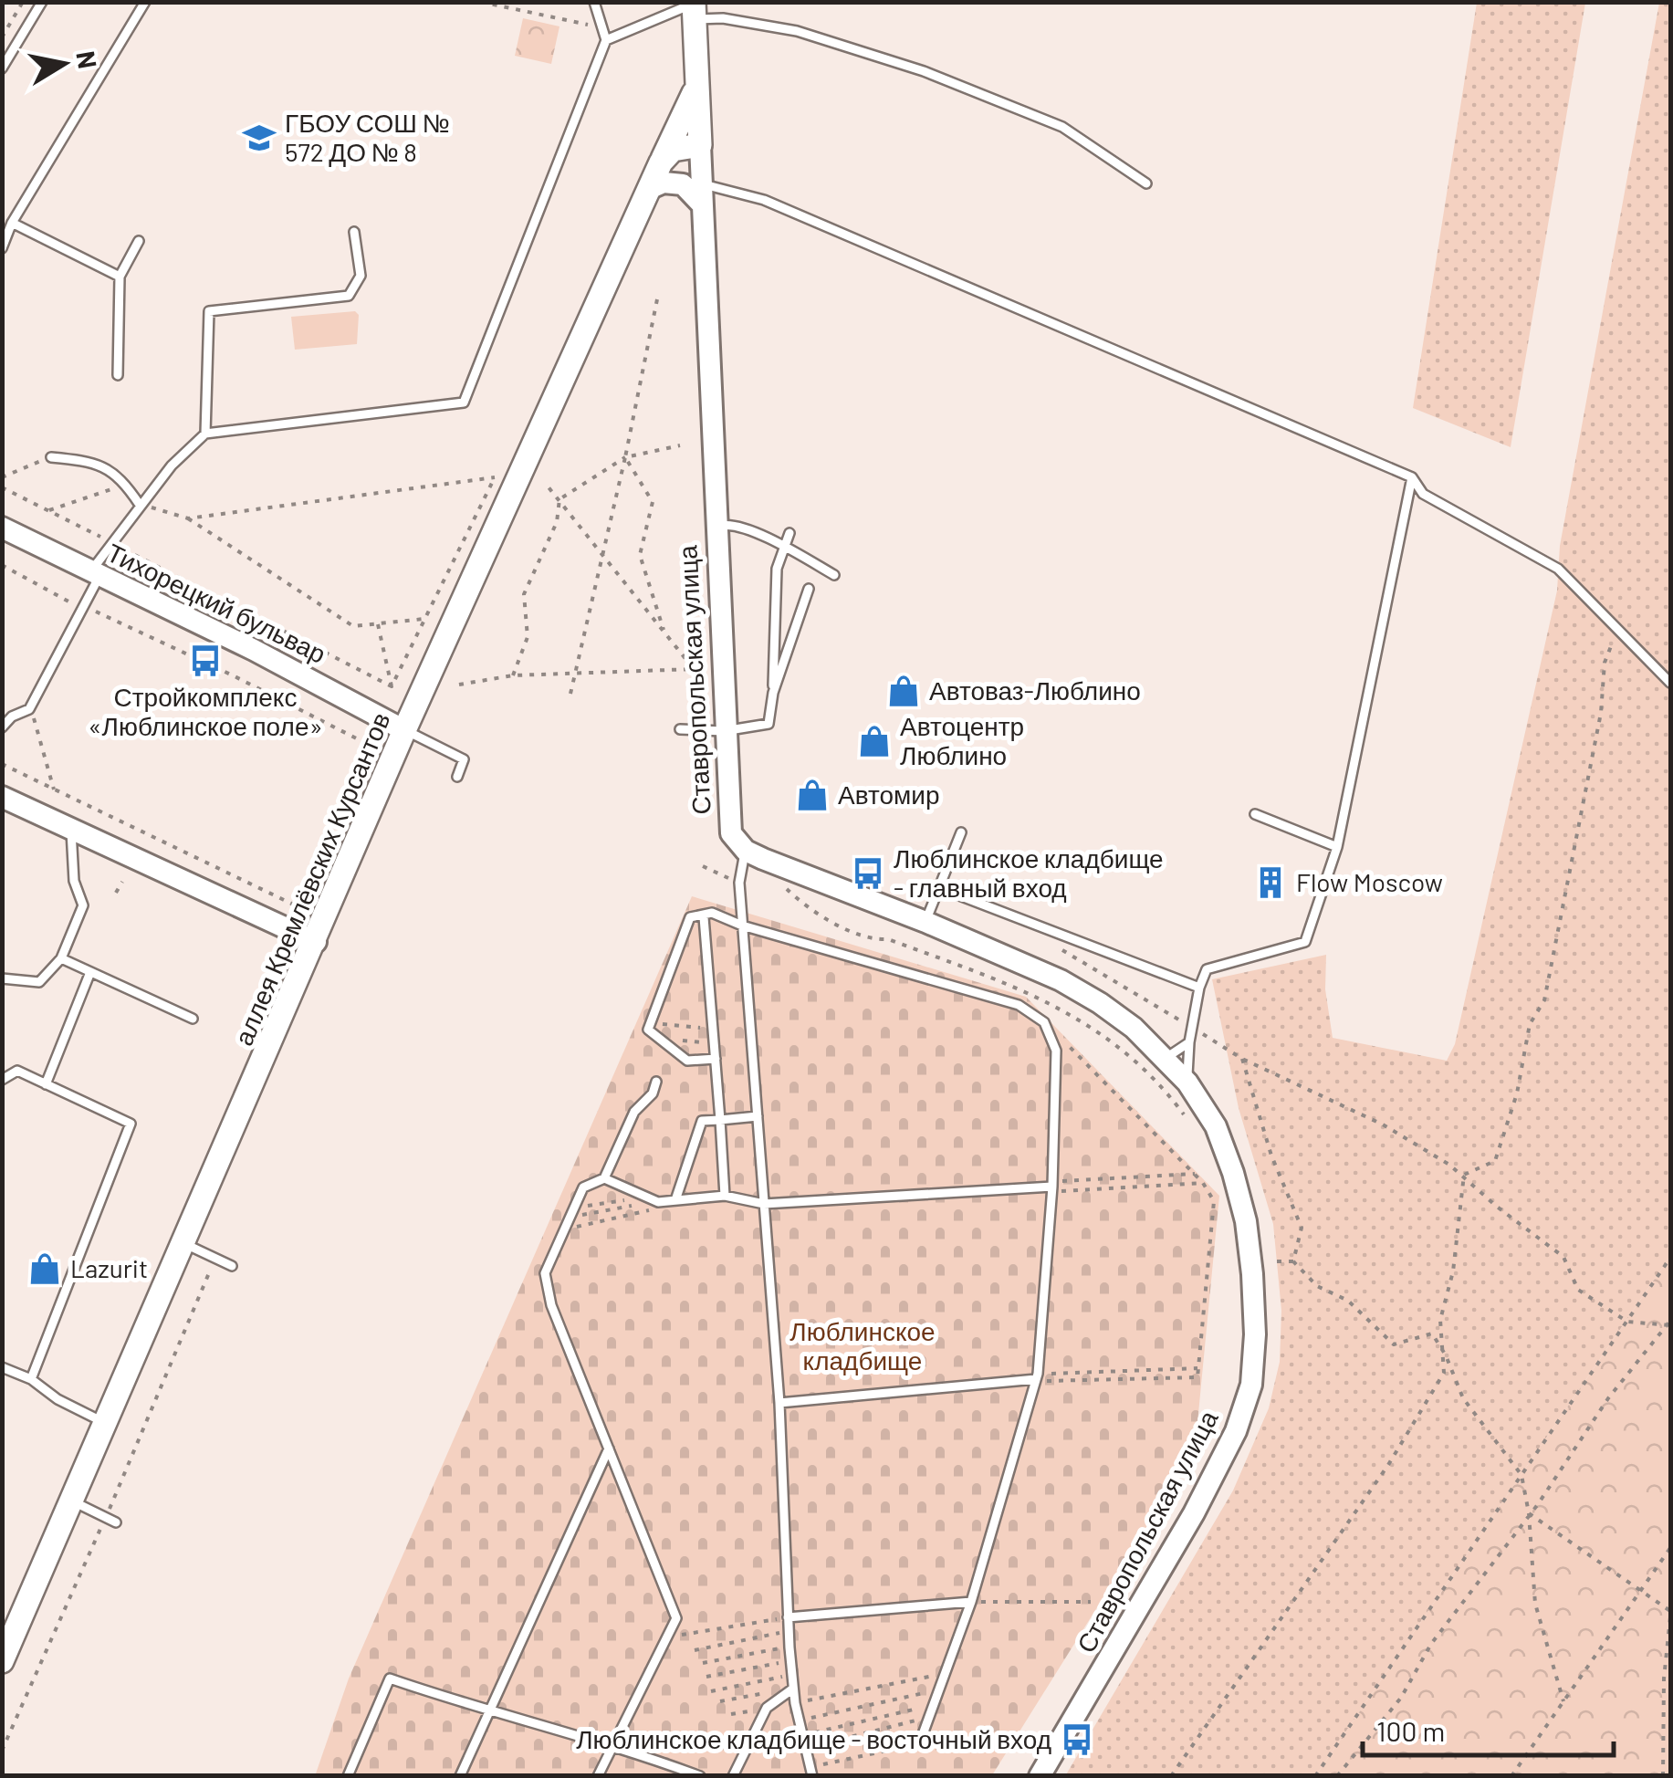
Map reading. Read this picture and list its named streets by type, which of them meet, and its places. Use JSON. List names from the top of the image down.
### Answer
{
  "streets": {
    "main road": ["Ставропольская улица", "аллея Кремлёвских Курсантов"],
    "street": ["Тихорецкий бульвар"]
  },
  "crossings": [
    ["Тихорецкий бульвар", "аллея Кремлёвских Курсантов"],
    ["Ставропольская улица", "аллея Кремлёвских Курсантов"]
  ],
  "parks": ["Люблинское кладбище"],
  "places": {
    "school or university": ["ГБОУ СОШ № 572 ДО № 8"],
    "bus stop": ["Стройкомплекс «Люблинское поле»", "Люблинское кладбище - главный вход", "Люблинское кладбище - восточный вход"],
    "shop": [
      "Автоваз-Люблино",
      "Автоцентр Люблино",
      "Автомир",
      "Lazurit"
    ],
    "building": ["Flow Moscow"]
  },
  "scale_bar": "100 m",
  "north": "right"
}
